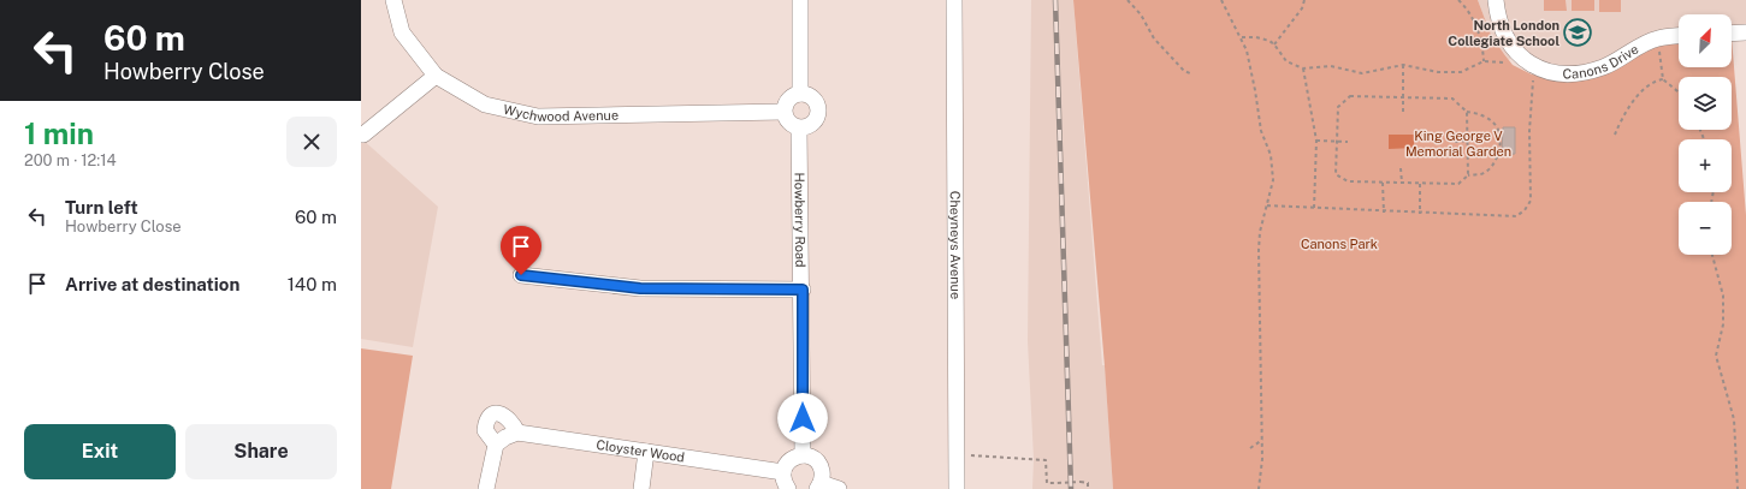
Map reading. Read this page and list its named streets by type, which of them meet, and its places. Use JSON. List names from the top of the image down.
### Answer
{
  "streets": {
    "street": [
      "Canons Drive",
      "Wychwood Avenue",
      "Howberry Road",
      "Cheyneys Avenue",
      "Cloyster Wood"
    ]
  },
  "crossings": [
    ["Wychwood Avenue", "Howberry Road"]
  ],
  "parks": ["King George V Memorial Garden", "Canons Park"],
  "places": {
    "school or university": ["North London Collegiate School"]
  },
  "north": "top right",
  "page": {
    "turn": ["60 m", "Howberry Close"],
    "map_buttons": ["+", "−"],
    "heading": ["1 min", "200 m · 12:14"],
    "list": [
      {
        "name": "Turn left",
        "note": "Howberry Close",
        "value": "60 m"
      },
      {
        "name": "Arrive at destination",
        "value": "140 m"
      }
    ],
    "buttons": ["Exit", "Share"]
  }
}
